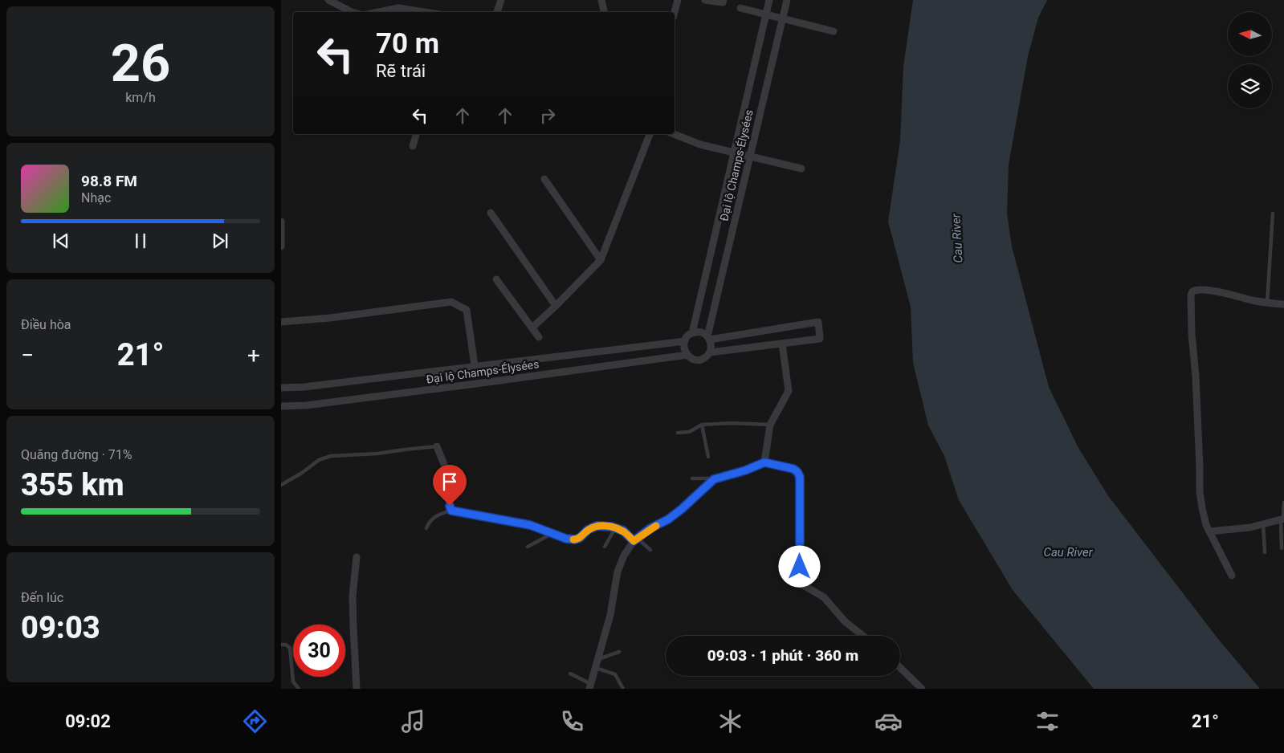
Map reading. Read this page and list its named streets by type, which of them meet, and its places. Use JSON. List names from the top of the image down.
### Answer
{
  "streets": {
    "street": ["Đại lộ Champs-Élysées"]
  },
  "water": ["Cau River"],
  "north": "left",
  "page": {
    "tile": [
      ["26", "km/h"],
      "Điều hòa",
      ["Quãng đường · 71%", "355 km"],
      ["Đến lúc", "09:03"]
    ],
    "turn": ["70 m", "Rẽ trái"],
    "song": ["98.8 FM", "Nhạc"],
    "heat": ["−", "21°", "+"],
    "limit": "30",
    "trip": "09:03 · 1 phút · 360 m",
    "tabs": ["09:02", "21°"]
  }
}
